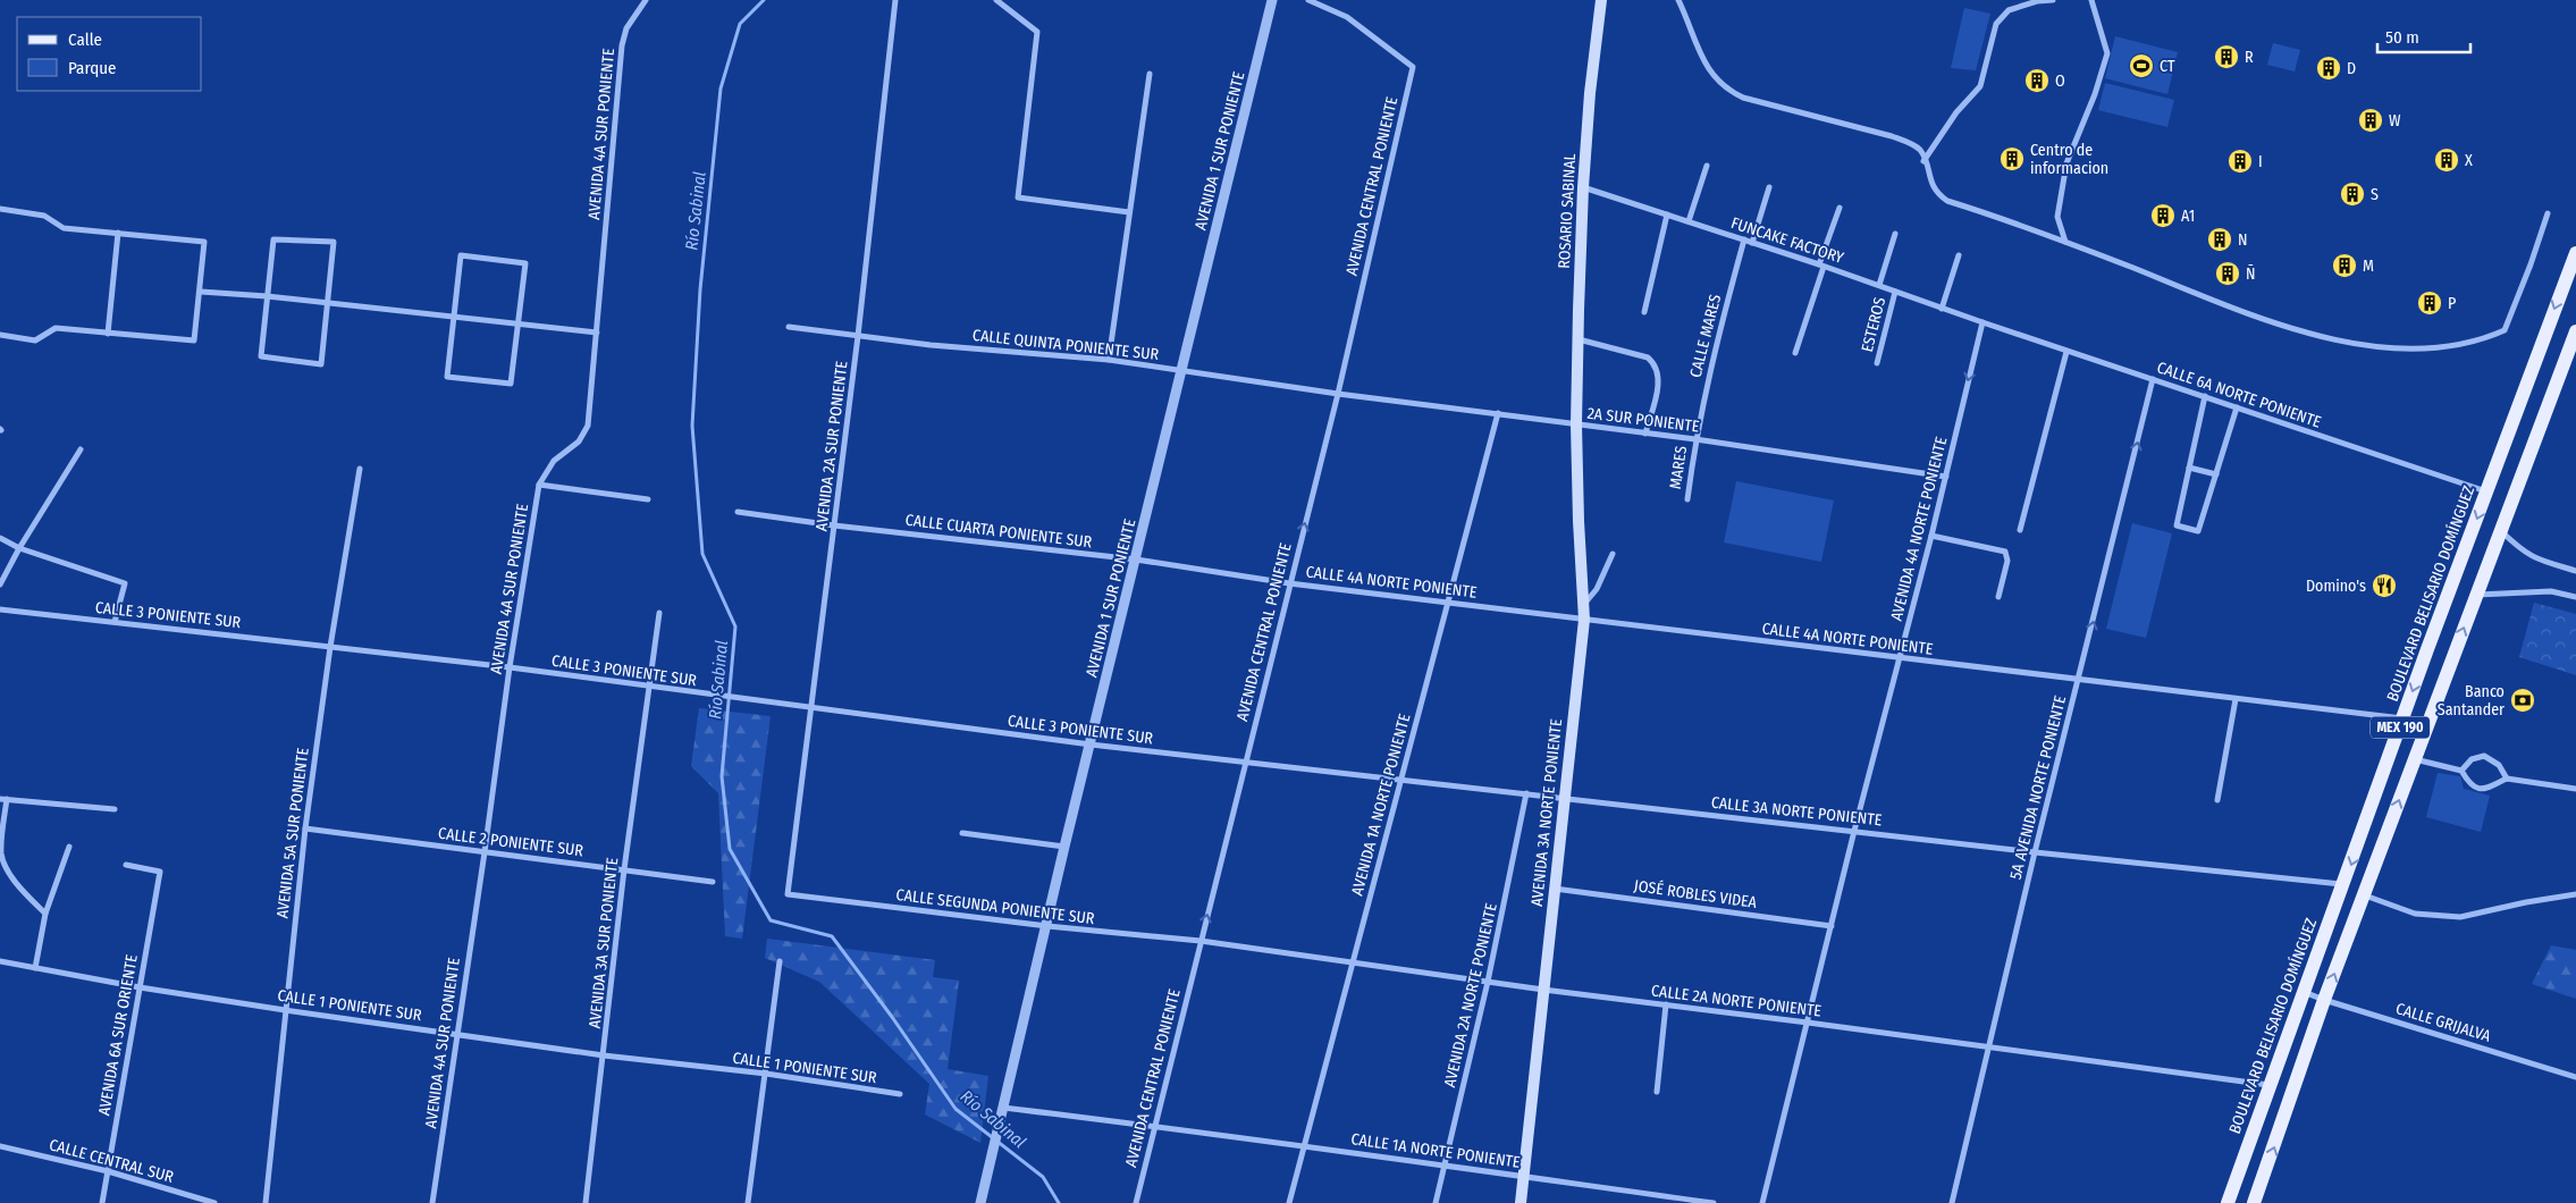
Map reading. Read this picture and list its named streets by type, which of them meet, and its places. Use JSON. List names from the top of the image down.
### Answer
{
  "streets": {
    "main road": [
      "ROSARIO SABINAL",
      "BOULEVARD BELISARIO DOMÍNGUEZ",
      "MEX 190",
      "AVENIDA 3A NORTE PONIENTE"
    ],
    "street": [
      "AVENIDA 4A SUR PONIENTE",
      "AVENIDA 1 SUR PONIENTE",
      "AVENIDA CENTRAL PONIENTE",
      "FUNCAKE FACTORY",
      "ESTEROS",
      "CALLE MARES",
      "CALLE QUINTA PONIENTE SUR",
      "CALLE 6A NORTE PONIENTE",
      "2A SUR PONIENTE",
      "AVENIDA 2A SUR PONIENTE",
      "MARES",
      "AVENIDA 4A NORTE PONIENTE",
      "CALLE CUARTA PONIENTE SUR",
      "CALLE 4A NORTE PONIENTE",
      "CALLE 3 PONIENTE SUR",
      "5A AVENIDA NORTE PONIENTE",
      "AVENIDA 1A NORTE PONIENTE",
      "CALLE 3A NORTE PONIENTE",
      "AVENIDA 5A SUR PONIENTE",
      "CALLE 2 PONIENTE SUR",
      "JOSÉ ROBLES VIDEA",
      "CALLE SEGUNDA PONIENTE SUR",
      "AVENIDA 3A SUR PONIENTE",
      "AVENIDA 2A NORTE PONIENTE",
      "CALLE 2A NORTE PONIENTE",
      "CALLE 1 PONIENTE SUR",
      "CALLE GRIJALVA",
      "AVENIDA 6A SUR ORIENTE",
      "CALLE 1A NORTE PONIENTE",
      "CALLE CENTRAL SUR"
    ]
  },
  "crossings": [
    ["AVENIDA 4A SUR PONIENTE", "CALLE 3 PONIENTE SUR"],
    ["AVENIDA 4A SUR PONIENTE", "CALLE 2 PONIENTE SUR"],
    ["AVENIDA 4A SUR PONIENTE", "CALLE 1 PONIENTE SUR"],
    ["AVENIDA 1 SUR PONIENTE", "CALLE QUINTA PONIENTE SUR"],
    ["AVENIDA 1 SUR PONIENTE", "CALLE CUARTA PONIENTE SUR"],
    ["AVENIDA 1 SUR PONIENTE", "CALLE 3 PONIENTE SUR"],
    ["AVENIDA 1 SUR PONIENTE", "CALLE SEGUNDA PONIENTE SUR"],
    ["AVENIDA 1 SUR PONIENTE", "CALLE 1A NORTE PONIENTE"],
    ["AVENIDA CENTRAL PONIENTE", "CALLE QUINTA PONIENTE SUR"],
    ["AVENIDA CENTRAL PONIENTE", "2A SUR PONIENTE"],
    ["AVENIDA CENTRAL PONIENTE", "CALLE CUARTA PONIENTE SUR"],
    ["AVENIDA CENTRAL PONIENTE", "CALLE 4A NORTE PONIENTE"],
    ["AVENIDA CENTRAL PONIENTE", "CALLE 3 PONIENTE SUR"],
    ["AVENIDA CENTRAL PONIENTE", "CALLE 3A NORTE PONIENTE"],
    ["AVENIDA CENTRAL PONIENTE", "CALLE SEGUNDA PONIENTE SUR"],
    ["AVENIDA CENTRAL PONIENTE", "CALLE 2A NORTE PONIENTE"],
    ["AVENIDA CENTRAL PONIENTE", "CALLE 1A NORTE PONIENTE"],
    ["ROSARIO SABINAL", "FUNCAKE FACTORY"],
    ["ROSARIO SABINAL", "2A SUR PONIENTE"],
    ["ROSARIO SABINAL", "AVENIDA 3A NORTE PONIENTE"],
    ["FUNCAKE FACTORY", "ESTEROS"],
    ["FUNCAKE FACTORY", "CALLE MARES"],
    ["FUNCAKE FACTORY", "CALLE 6A NORTE PONIENTE"],
    ["FUNCAKE FACTORY", "AVENIDA 4A NORTE PONIENTE"],
    ["CALLE MARES", "2A SUR PONIENTE"],
    ["CALLE MARES", "MARES"],
    ["CALLE QUINTA PONIENTE SUR", "2A SUR PONIENTE"],
    ["CALLE QUINTA PONIENTE SUR", "AVENIDA 2A SUR PONIENTE"],
    ["CALLE 6A NORTE PONIENTE", "AVENIDA 4A NORTE PONIENTE"],
    ["CALLE 6A NORTE PONIENTE", "BOULEVARD BELISARIO DOMÍNGUEZ"],
    ["CALLE 6A NORTE PONIENTE", "5A AVENIDA NORTE PONIENTE"],
    ["2A SUR PONIENTE", "MARES"],
    ["2A SUR PONIENTE", "AVENIDA 4A NORTE PONIENTE"],
    ["2A SUR PONIENTE", "AVENIDA 1A NORTE PONIENTE"],
    ["2A SUR PONIENTE", "AVENIDA 3A NORTE PONIENTE"],
    ["AVENIDA 2A SUR PONIENTE", "CALLE CUARTA PONIENTE SUR"],
    ["AVENIDA 2A SUR PONIENTE", "CALLE 3 PONIENTE SUR"],
    ["AVENIDA 2A SUR PONIENTE", "CALLE SEGUNDA PONIENTE SUR"],
    ["AVENIDA 4A NORTE PONIENTE", "CALLE 4A NORTE PONIENTE"],
    ["AVENIDA 4A NORTE PONIENTE", "CALLE 3A NORTE PONIENTE"],
    ["AVENIDA 4A NORTE PONIENTE", "JOSÉ ROBLES VIDEA"],
    ["AVENIDA 4A NORTE PONIENTE", "CALLE 2A NORTE PONIENTE"],
    ["CALLE CUARTA PONIENTE SUR", "CALLE 4A NORTE PONIENTE"],
    ["CALLE 4A NORTE PONIENTE", "BOULEVARD BELISARIO DOMÍNGUEZ"],
    ["CALLE 4A NORTE PONIENTE", "5A AVENIDA NORTE PONIENTE"],
    ["CALLE 4A NORTE PONIENTE", "AVENIDA 1A NORTE PONIENTE"],
    ["CALLE 4A NORTE PONIENTE", "AVENIDA 3A NORTE PONIENTE"],
    ["BOULEVARD BELISARIO DOMÍNGUEZ", "CALLE 3A NORTE PONIENTE"],
    ["BOULEVARD BELISARIO DOMÍNGUEZ", "CALLE 2A NORTE PONIENTE"],
    ["BOULEVARD BELISARIO DOMÍNGUEZ", "CALLE GRIJALVA"],
    ["CALLE 3 PONIENTE SUR", "CALLE 3A NORTE PONIENTE"],
    ["CALLE 3 PONIENTE SUR", "AVENIDA 5A SUR PONIENTE"],
    ["CALLE 3 PONIENTE SUR", "AVENIDA 3A SUR PONIENTE"],
    ["MEX 190", "CALLE GRIJALVA"],
    ["5A AVENIDA NORTE PONIENTE", "CALLE 3A NORTE PONIENTE"],
    ["5A AVENIDA NORTE PONIENTE", "CALLE 2A NORTE PONIENTE"],
    ["AVENIDA 1A NORTE PONIENTE", "CALLE 3A NORTE PONIENTE"],
    ["AVENIDA 1A NORTE PONIENTE", "CALLE 2A NORTE PONIENTE"],
    ["AVENIDA 1A NORTE PONIENTE", "CALLE 1A NORTE PONIENTE"],
    ["CALLE 3A NORTE PONIENTE", "AVENIDA 3A NORTE PONIENTE"],
    ["CALLE 3A NORTE PONIENTE", "AVENIDA 2A NORTE PONIENTE"],
    ["AVENIDA 3A NORTE PONIENTE", "JOSÉ ROBLES VIDEA"],
    ["AVENIDA 3A NORTE PONIENTE", "CALLE 2A NORTE PONIENTE"],
    ["AVENIDA 3A NORTE PONIENTE", "CALLE 1A NORTE PONIENTE"],
    ["AVENIDA 5A SUR PONIENTE", "CALLE 2 PONIENTE SUR"],
    ["AVENIDA 5A SUR PONIENTE", "CALLE 1 PONIENTE SUR"],
    ["CALLE 2 PONIENTE SUR", "AVENIDA 3A SUR PONIENTE"],
    ["CALLE SEGUNDA PONIENTE SUR", "CALLE 2A NORTE PONIENTE"],
    ["AVENIDA 3A SUR PONIENTE", "CALLE 1 PONIENTE SUR"],
    ["AVENIDA 2A NORTE PONIENTE", "CALLE 2A NORTE PONIENTE"],
    ["AVENIDA 2A NORTE PONIENTE", "CALLE 1A NORTE PONIENTE"],
    ["CALLE 1 PONIENTE SUR", "AVENIDA 6A SUR ORIENTE"],
    ["AVENIDA 6A SUR ORIENTE", "CALLE CENTRAL SUR"]
  ],
  "one_way": ["5A AVENIDA NORTE PONIENTE"],
  "water": ["Río Sabinal"],
  "places": {
    "building": [
      "R",
      "D",
      "O",
      "W",
      "Centro de informacion",
      "X",
      "I",
      "S",
      "A1",
      "N",
      "M",
      "Ñ",
      "P"
    ],
    "sports": ["CT"],
    "restaurant": ["Domino's"],
    "bank": ["Banco Santander"]
  },
  "legend": ["Calle", "Parque"],
  "scale_bar": "50 m"
}
